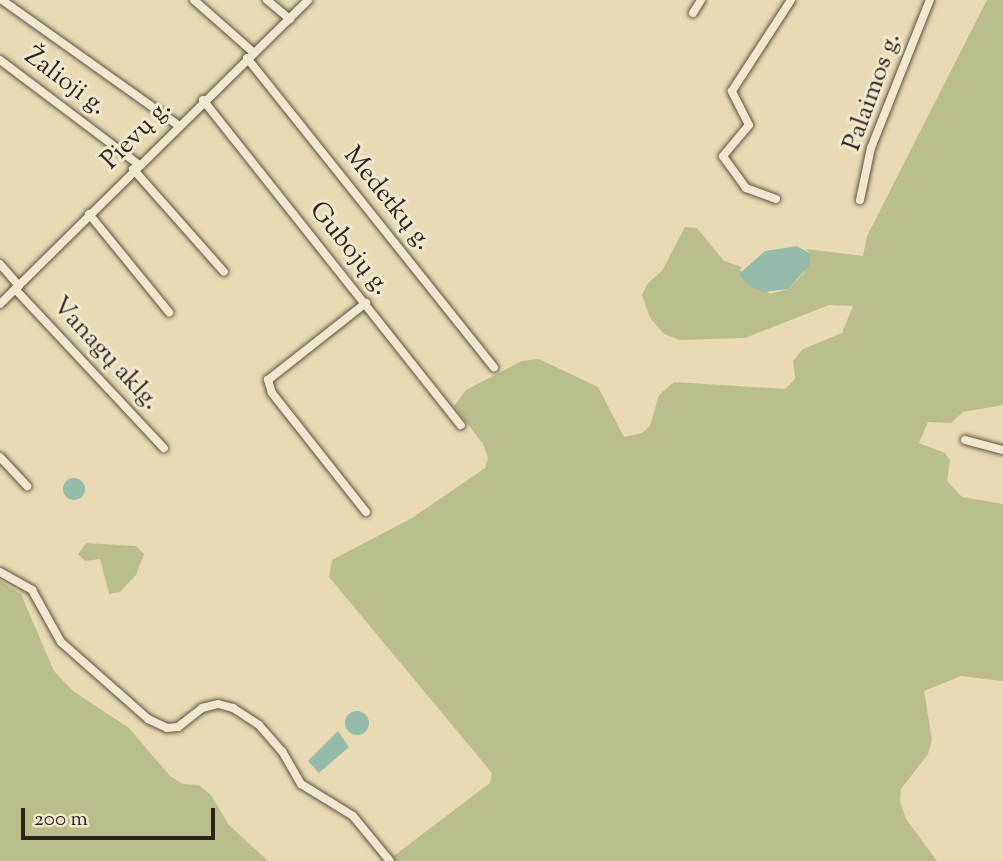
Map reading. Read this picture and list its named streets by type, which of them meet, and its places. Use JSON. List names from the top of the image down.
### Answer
{
  "streets": {
    "street": [
      "Žalioji g.",
      "Palaimos g.",
      "Pievų g.",
      "Medetkų g.",
      "Gubojų g.",
      "Vanagų aklg."
    ]
  },
  "crossings": [
    ["Žalioji g.", "Pievų g."],
    ["Pievų g.", "Medetkų g."],
    ["Pievų g.", "Gubojų g."],
    ["Pievų g.", "Vanagų aklg."]
  ],
  "scale_bar": "200 m"
}
